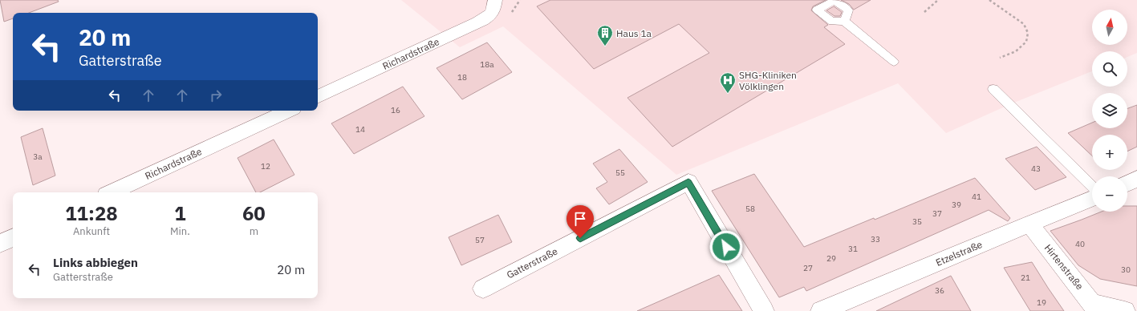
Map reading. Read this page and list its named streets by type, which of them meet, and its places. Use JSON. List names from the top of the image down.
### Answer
{
  "streets": {
    "street": [
      "Richardstraße",
      "Etzelstraße",
      "Gatterstraße",
      "Hirtenstraße"
    ]
  },
  "crossings": [
    ["Etzelstraße", "Hirtenstraße"]
  ],
  "places": {
    "building": ["Haus 1a"],
    "hospital": ["SHG-Kliniken Völklingen"]
  },
  "house_numbers": [
    "18a",
    "18",
    "16",
    "14",
    "3a",
    "12",
    "43",
    "55",
    "41",
    "39",
    "58",
    "37",
    "35",
    "33",
    "57",
    "40",
    "31",
    "29",
    "27",
    "30",
    "21",
    "36",
    "19"
  ],
  "north": "top",
  "page": {
    "map_buttons": ["+", "−"],
    "turn": ["20 m", "Gatterstraße"],
    "eta": [
      "11:28",
      "Ankunft",
      "1",
      "Min.",
      "60",
      "m"
    ],
    "list": [
      {
        "name": "Links abbiegen",
        "note": "Gatterstraße",
        "value": "20 m"
      }
    ]
  }
}
